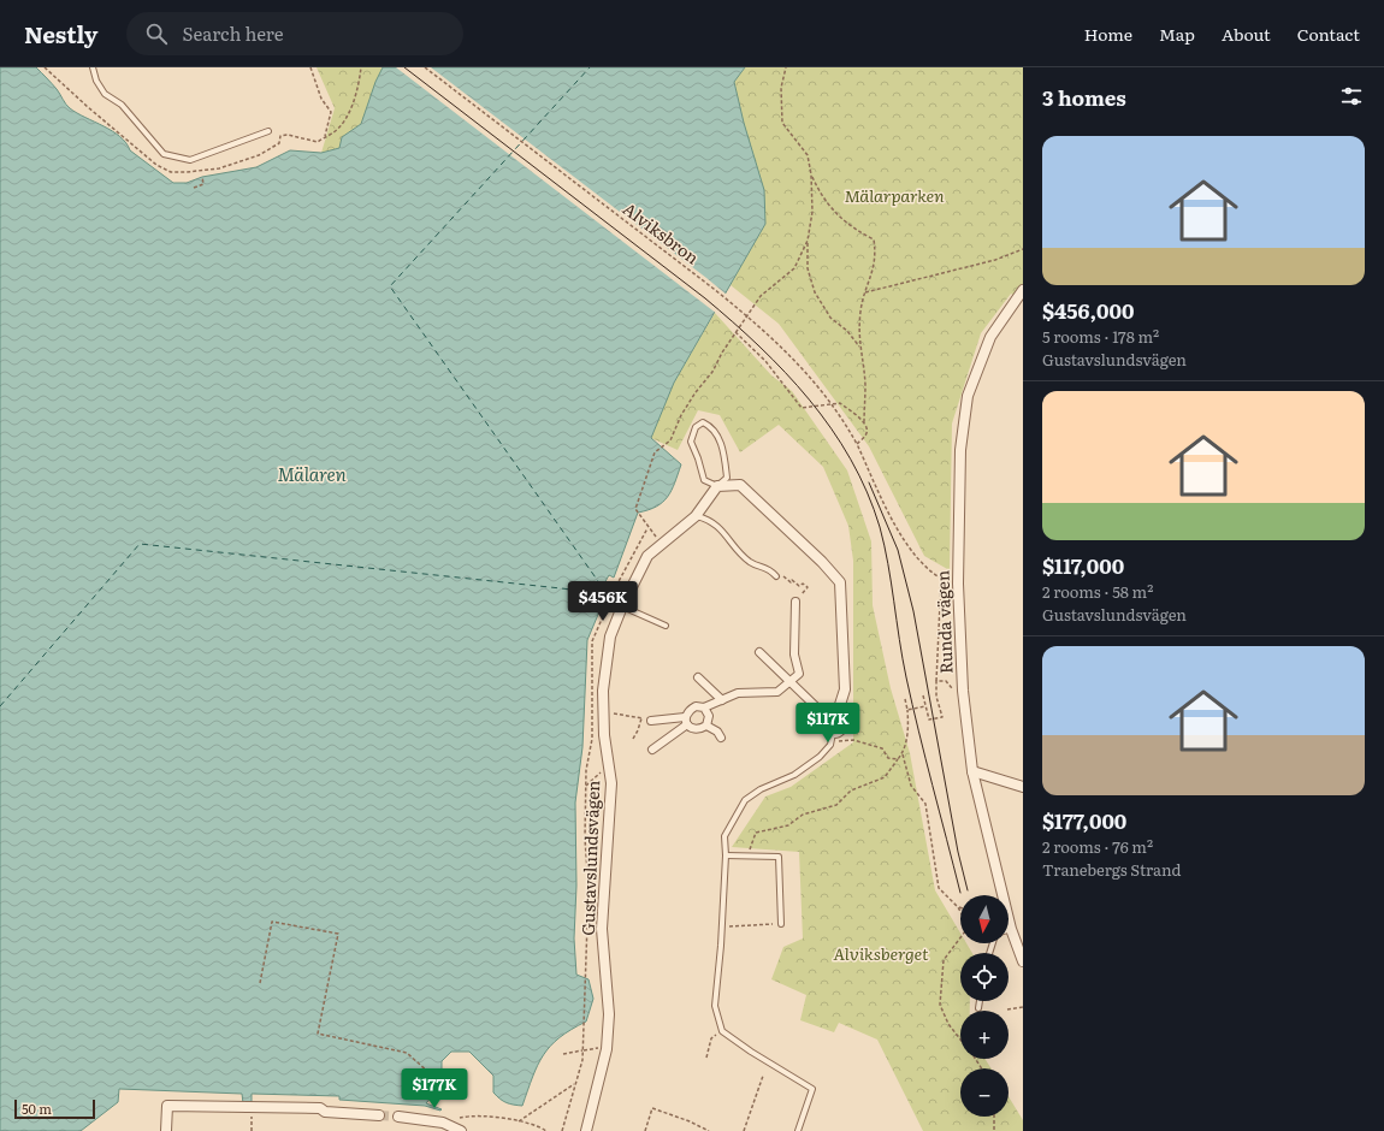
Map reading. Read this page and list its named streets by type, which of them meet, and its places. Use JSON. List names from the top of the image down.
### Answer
{
  "streets": {
    "street": ["Runda vägen", "Gustavslundsvägen"],
    "path": ["Alviksbron"]
  },
  "water": ["Mälaren"],
  "parks": ["Mälarparken", "Alviksberget"],
  "scale_bar": "50 m",
  "north": "bottom",
  "page": {
    "header": "Nestly",
    "search": "Search here",
    "nav": [
      "Home",
      "Map",
      "About",
      "Contact"
    ],
    "heading": "3 homes",
    "list": [
      {
        "name": "$456,000",
        "note": "5 rooms · 178 m² · Gustavslundsvägen"
      },
      {
        "name": "$117,000",
        "note": "2 rooms · 58 m² · Gustavslundsvägen"
      },
      {
        "name": "$177,000",
        "note": "2 rooms · 76 m² · Tranebergs Strand"
      }
    ],
    "price": ["$456K", "$117K", "$177K"],
    "map_buttons": ["+", "−"],
    "scale": "50 m"
  }
}
